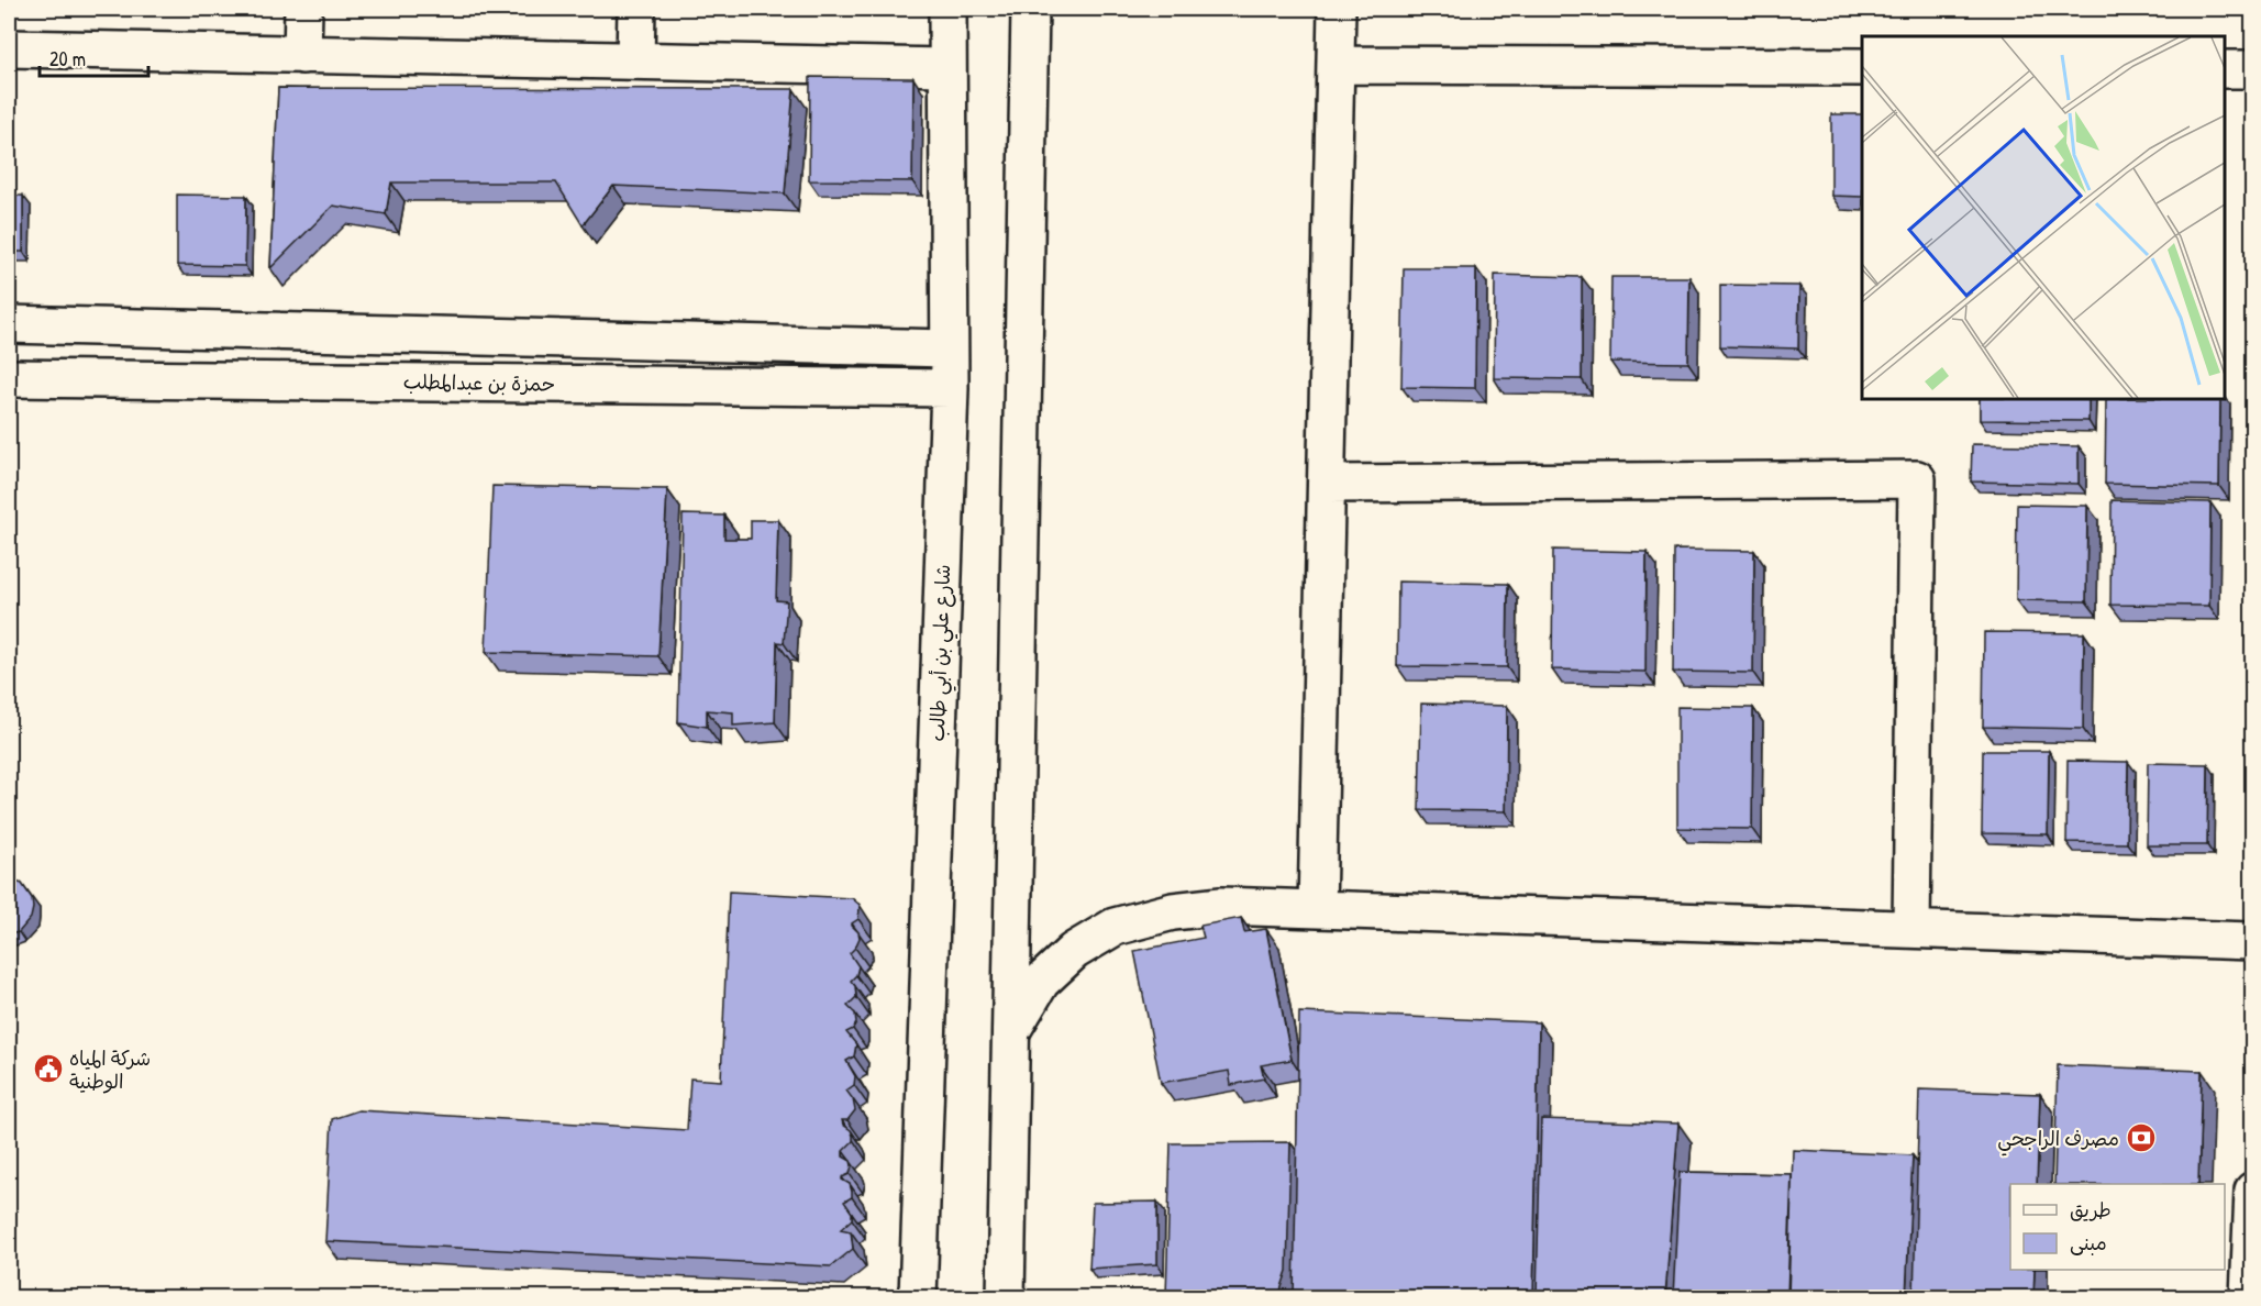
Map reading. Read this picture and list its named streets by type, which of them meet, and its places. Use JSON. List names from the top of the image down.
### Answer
{
  "streets": {
    "street": ["حمزة بن عبدالمطلب", "شارع علي بن أبي طالب"]
  },
  "crossings": [
    ["حمزة بن عبدالمطلب", "شارع علي بن أبي طالب"]
  ],
  "places": {
    "public building": ["شركة المياه الوطنية"],
    "bank": ["مصرف الراجحي"]
  },
  "legend": ["طريق", "مبنى"],
  "scale_bar": "20 m"
}
